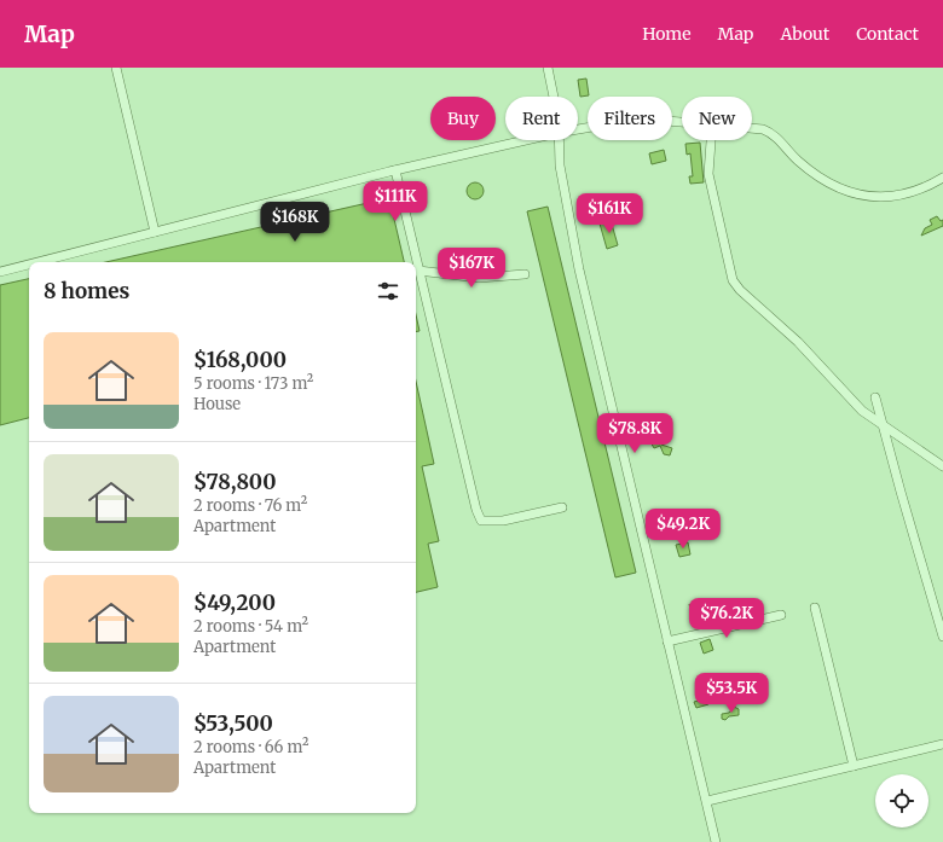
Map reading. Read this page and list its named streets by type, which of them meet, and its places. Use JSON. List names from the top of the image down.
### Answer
{
  "page": {
    "header": "Map",
    "nav": [
      "Home",
      "Map",
      "About",
      "Contact"
    ],
    "chip": [
      "Buy",
      "Rent",
      "Filters",
      "New"
    ],
    "price": [
      "$111K",
      "$161K",
      "$168K",
      "$167K",
      "$78.8K",
      "$49.2K",
      "$76.2K",
      "$53.5K"
    ],
    "heading": "8 homes",
    "list": [
      {
        "name": "$168,000",
        "note": "5 rooms · 173 m² · House"
      },
      {
        "name": "$78,800",
        "note": "2 rooms · 76 m² · Apartment"
      },
      {
        "name": "$49,200",
        "note": "2 rooms · 54 m² · Apartment"
      },
      {
        "name": "$53,500",
        "note": "2 rooms · 66 m² · Apartment"
      }
    ]
  }
}
